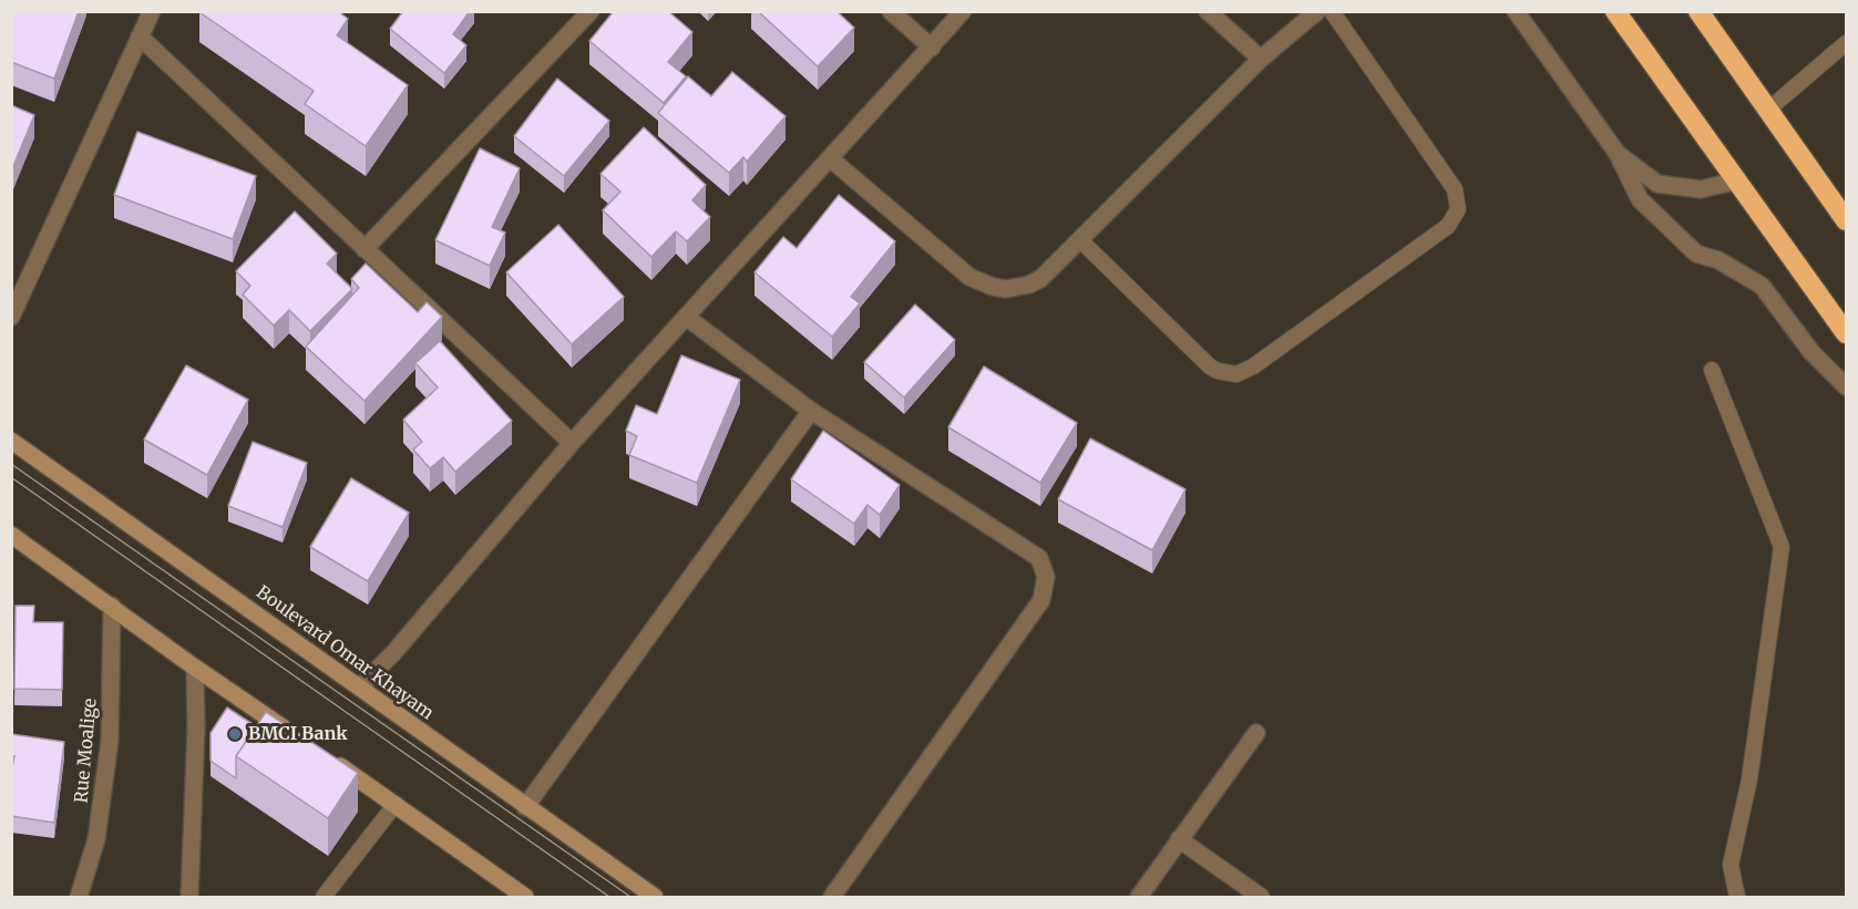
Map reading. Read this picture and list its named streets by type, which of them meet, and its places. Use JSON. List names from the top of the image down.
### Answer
{
  "streets": {
    "street": ["Boulevard Omar Khayam", "Rue Moalige"]
  },
  "places": ["BMCI Bank"]
}
